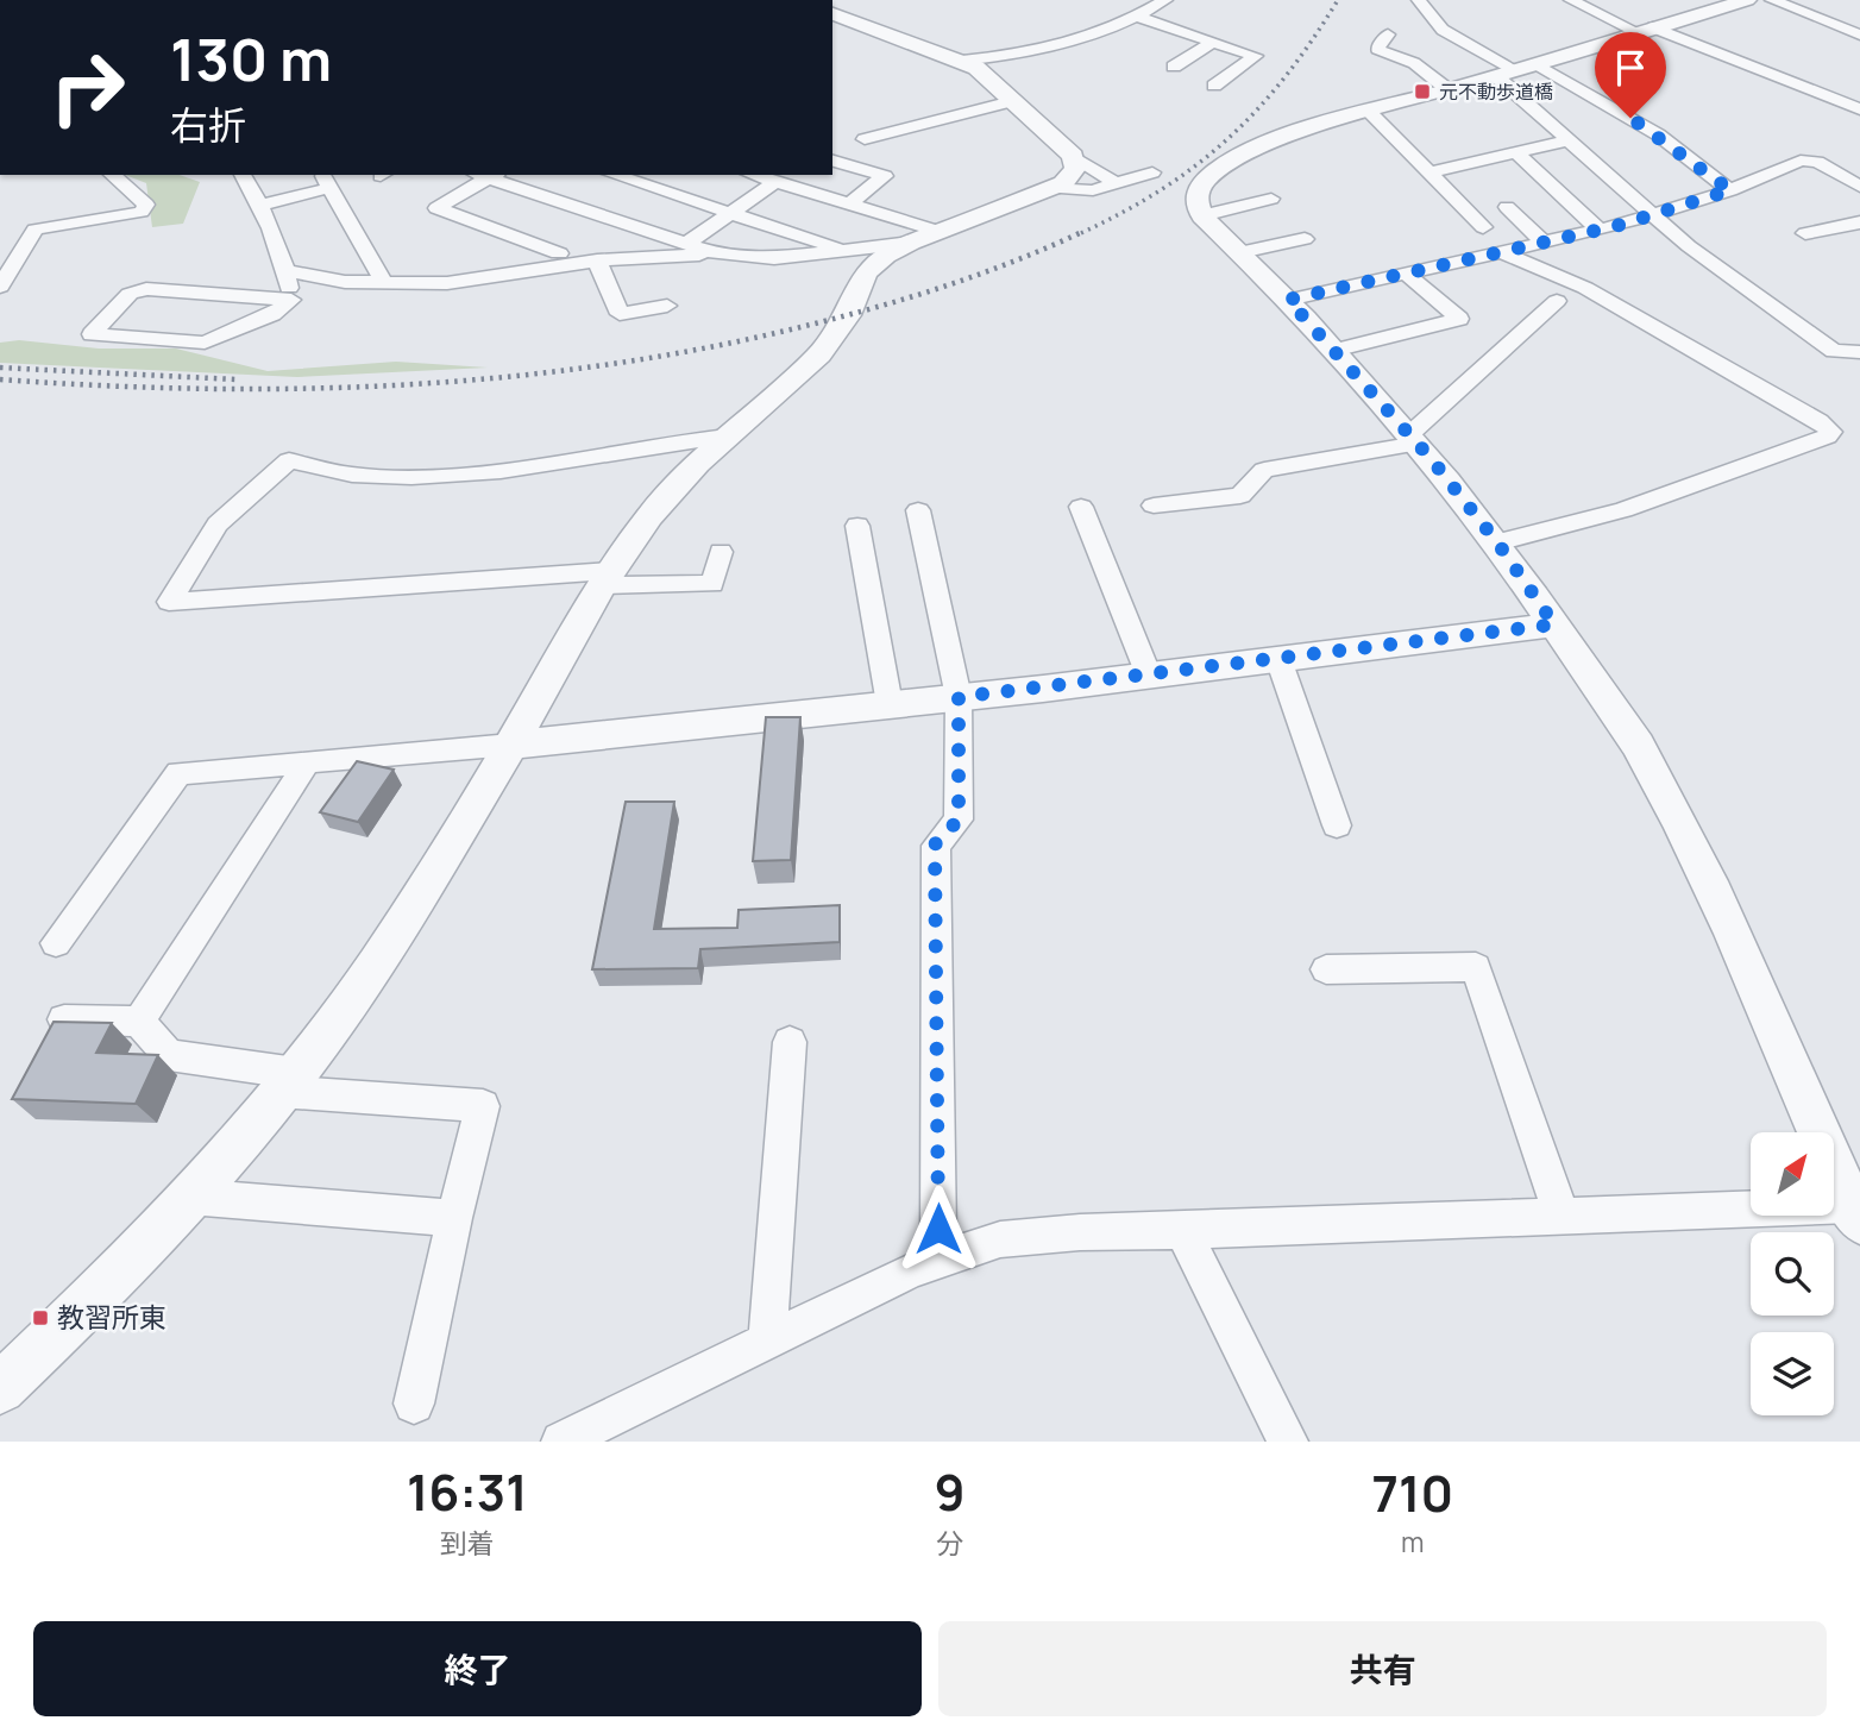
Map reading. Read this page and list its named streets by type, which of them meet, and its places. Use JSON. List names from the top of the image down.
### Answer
{
  "places": {
    "transit": ["元不動歩道橋", "教習所東"]
  },
  "north": "top right",
  "page": {
    "turn": ["130 m", "右折"],
    "eta": [
      "16:31",
      "到着",
      "9",
      "分",
      "710",
      "m"
    ],
    "buttons": ["終了", "共有"]
  }
}
